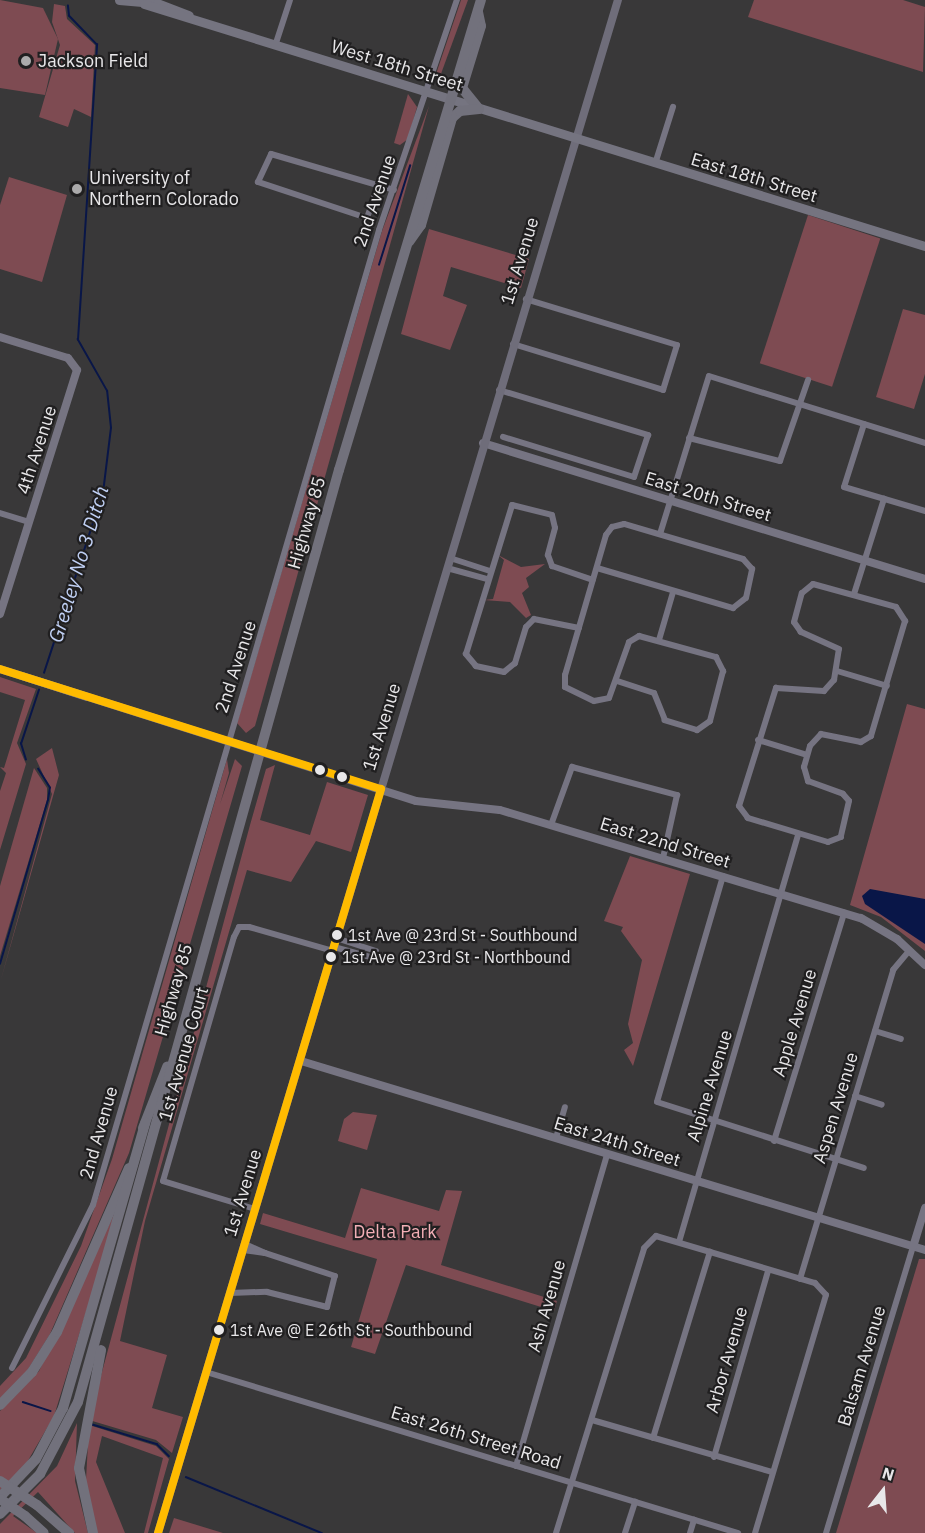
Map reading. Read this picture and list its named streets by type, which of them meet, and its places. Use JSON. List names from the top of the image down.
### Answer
{
  "streets": {
    "highway": ["Highway 85"],
    "main road": ["West 18th Street", "East 18th Street", "1st Avenue"],
    "street": [
      "2nd Avenue",
      "4th Avenue",
      "East 20th Street",
      "East 22nd Street",
      "Apple Avenue",
      "1st Avenue Court",
      "Alpine Avenue",
      "Aspen Avenue",
      "East 24th Street",
      "Ash Avenue",
      "Arbor Avenue",
      "Balsam Avenue",
      "East 26th Street Road"
    ]
  },
  "crossings": [
    ["West 18th Street", "East 18th Street"],
    ["West 18th Street", "2nd Avenue"],
    ["West 18th Street", "1st Avenue"],
    ["West 18th Street", "Highway 85"],
    ["East 18th Street", "1st Avenue"],
    ["2nd Avenue", "East 22nd Street"],
    ["1st Avenue", "East 20th Street"],
    ["1st Avenue", "East 22nd Street"],
    ["1st Avenue", "1st Avenue Court"],
    ["1st Avenue", "East 24th Street"],
    ["1st Avenue", "East 26th Street Road"],
    ["Highway 85", "East 22nd Street"],
    ["East 22nd Street", "Apple Avenue"],
    ["East 22nd Street", "Alpine Avenue"],
    ["East 22nd Street", "Aspen Avenue"],
    ["Alpine Avenue", "East 24th Street"],
    ["Aspen Avenue", "East 24th Street"],
    ["East 24th Street", "Ash Avenue"],
    ["East 24th Street", "Balsam Avenue"],
    ["Ash Avenue", "East 26th Street Road"]
  ],
  "water": ["Greeley No 3 Ditch"],
  "parks": ["Delta Park"],
  "places": [
    "Jackson Field",
    "University of Northern Colorado",
    "1st Ave @ 23rd St - Southbound",
    "1st Ave @ 23rd St - Northbound",
    "1st Ave @ E 26th St - Southbound"
  ],
  "north": "top"
}
